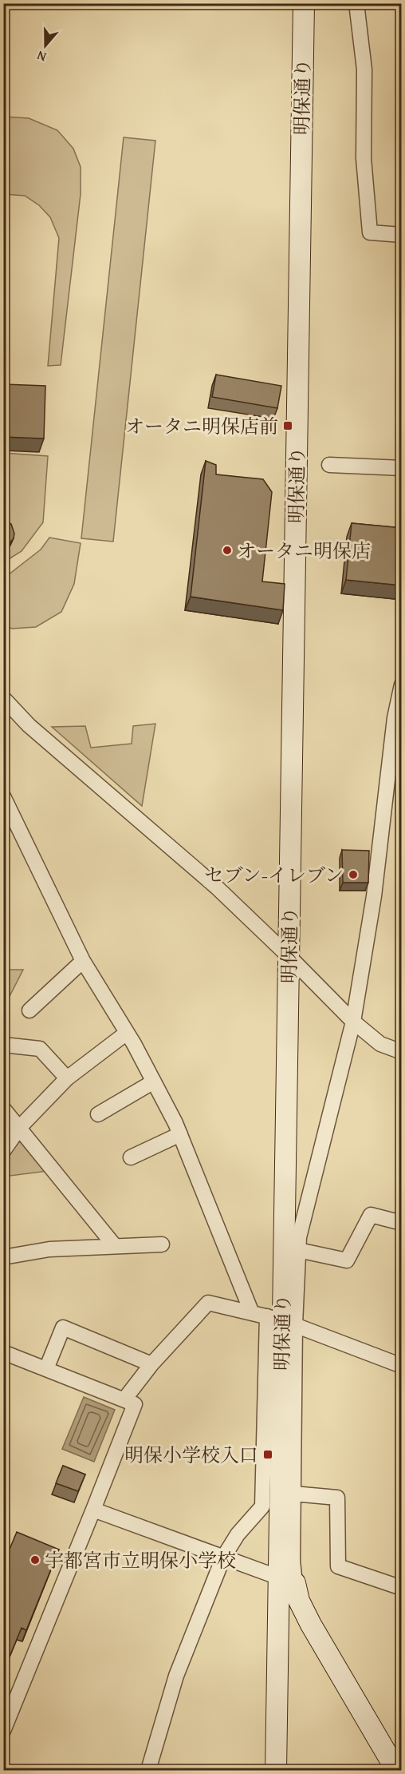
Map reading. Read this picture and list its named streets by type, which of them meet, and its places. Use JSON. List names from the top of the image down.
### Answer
{
  "streets": {
    "street": ["明保通り"]
  },
  "places": {
    "transit": ["オータニ明保店前", "明保小学校入口"],
    "other": ["オータニ明保店", "セブン-イレブン", "宇都宮市立明保小学校"]
  },
  "north": "bottom"
}
